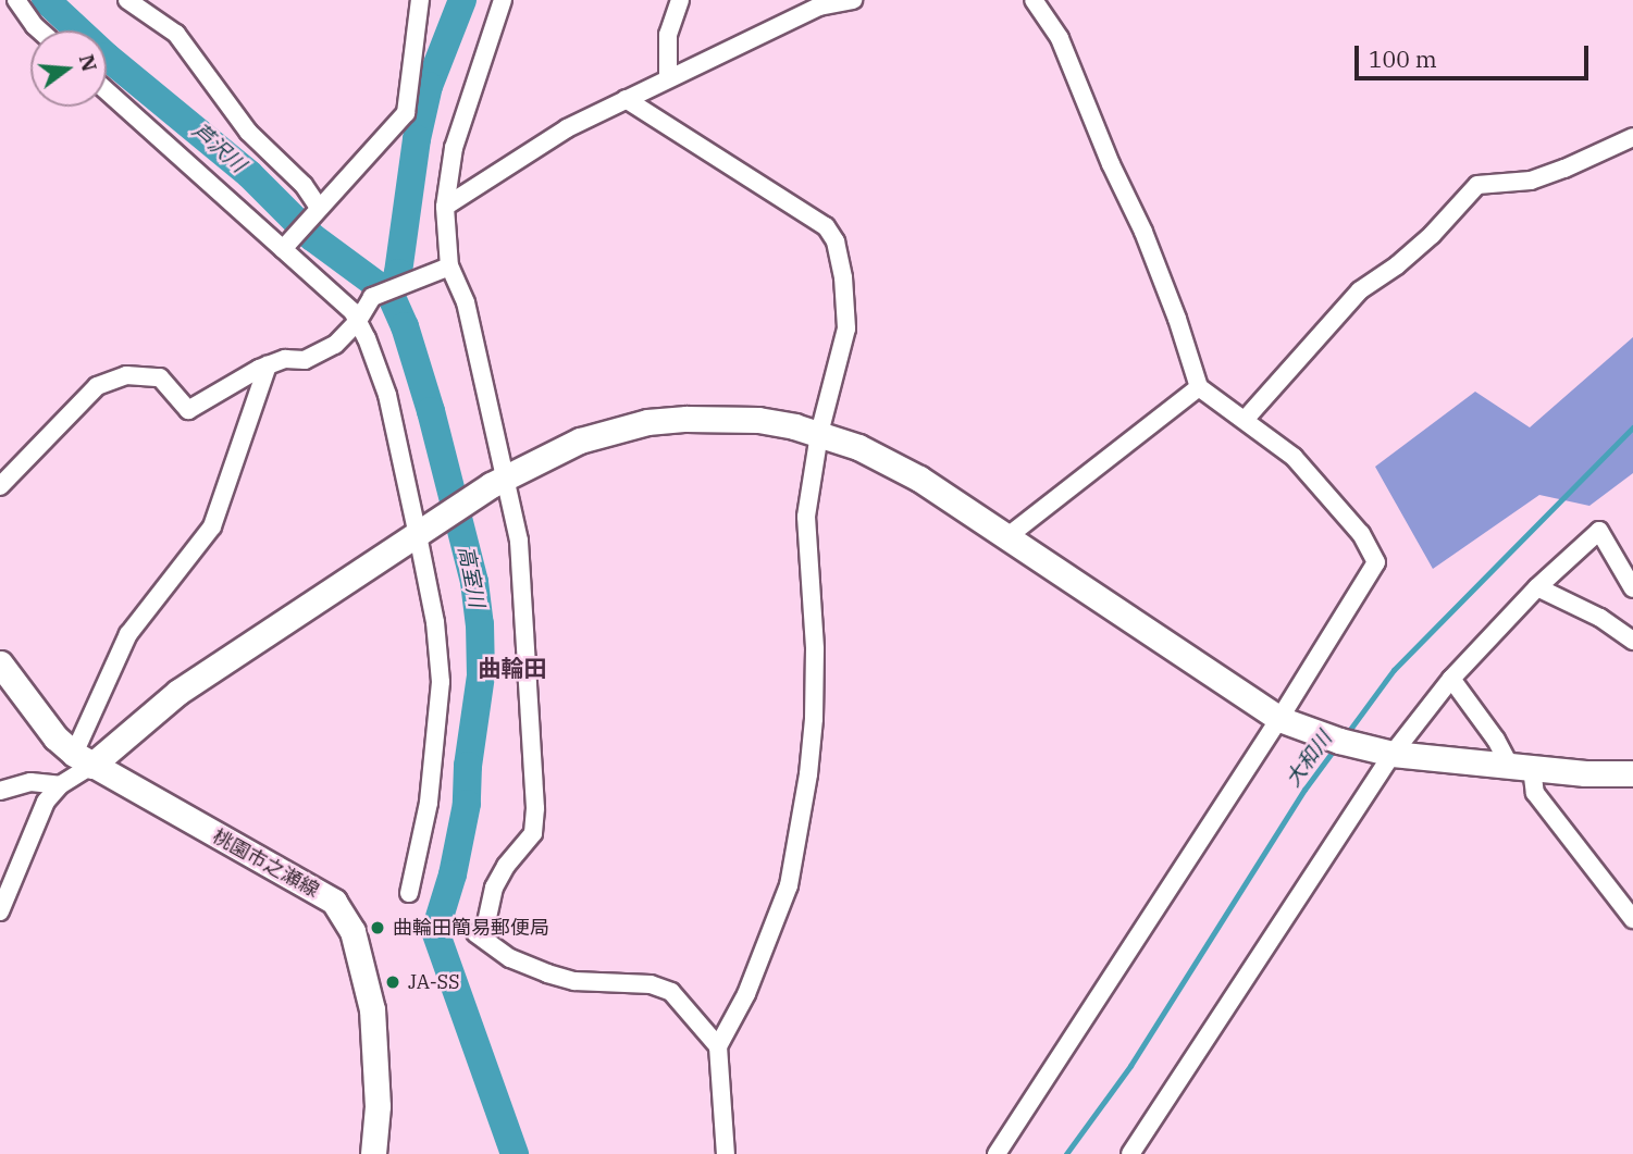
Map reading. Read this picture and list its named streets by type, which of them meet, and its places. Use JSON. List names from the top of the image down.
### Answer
{
  "streets": {
    "street": ["桃園市之瀬線"]
  },
  "districts": ["曲輪田"],
  "water": ["芦沢川", "高室川", "大和川"],
  "places": ["曲輪田簡易郵便局", "JA-SS"],
  "scale_bar": "100 m",
  "north": "right"
}
